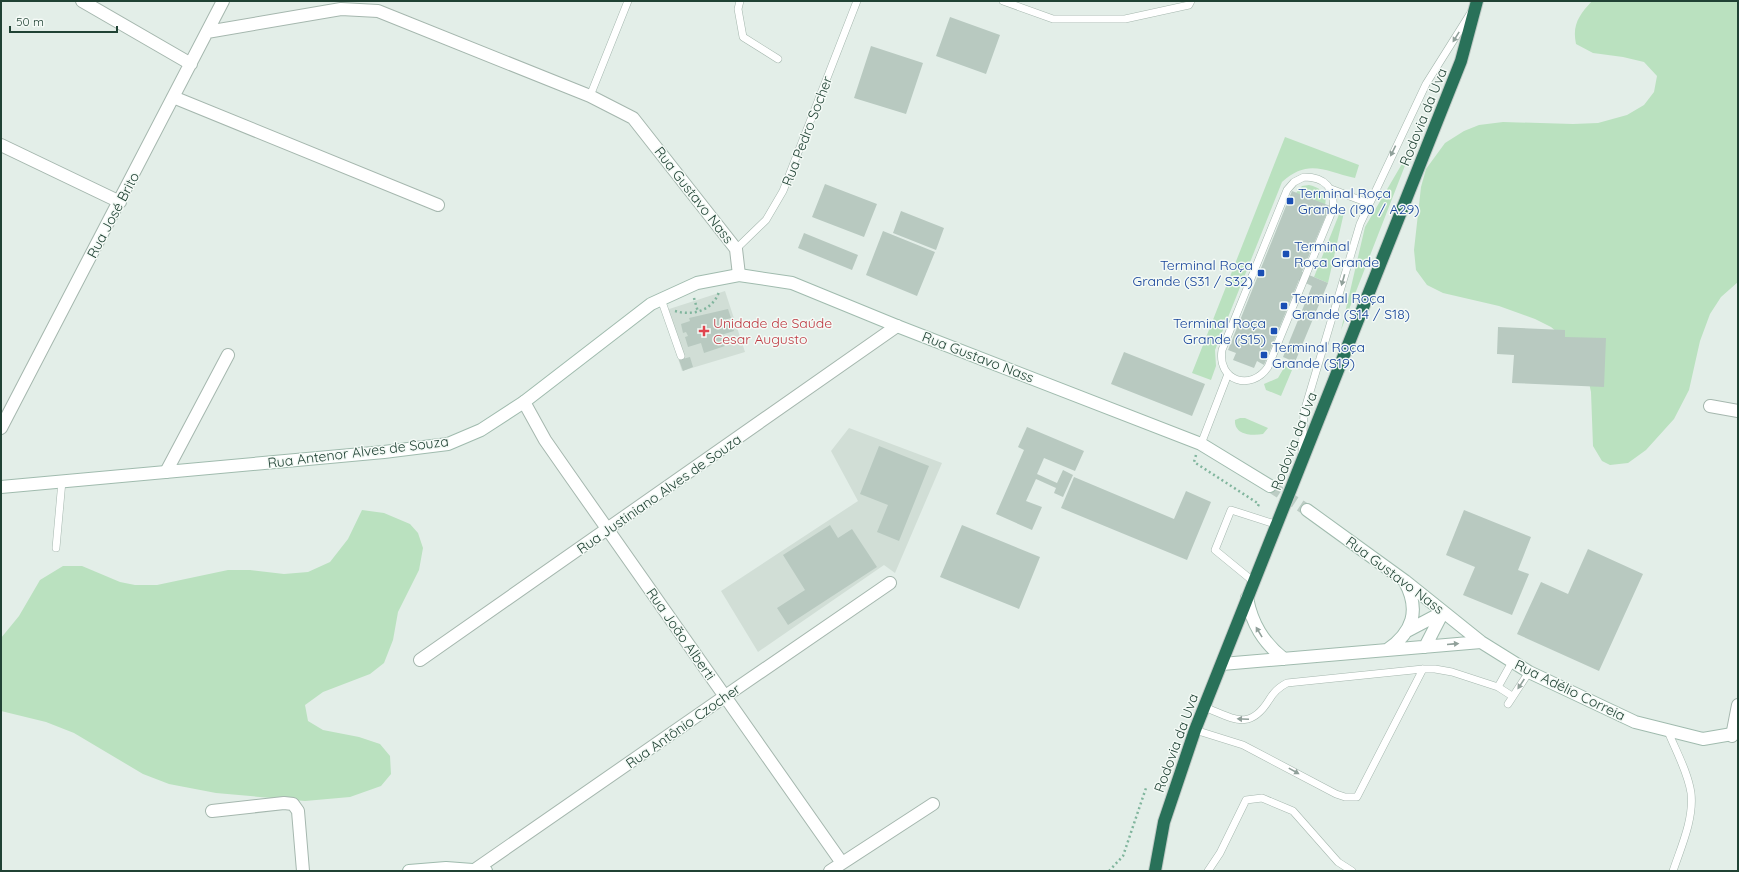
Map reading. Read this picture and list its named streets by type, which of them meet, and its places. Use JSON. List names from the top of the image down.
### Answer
{
  "streets": {
    "highway": ["Rodovia da Uva"],
    "street": [
      "Rua Gustavo Nass",
      "Rua José Brito",
      "Rua Antenor Alves de Souza",
      "Rua Justiniano Alves de Souza",
      "Rua João Alberti",
      "Rua Adélio Correia",
      "Rua Antônio Czocher"
    ],
    "lane": ["Rua Pedro Socher"]
  },
  "crossings": [
    ["Rua Pedro Socher", "Rua Gustavo Nass"],
    ["Rua Gustavo Nass", "Rua José Brito"],
    ["Rua Gustavo Nass", "Rua Antenor Alves de Souza"],
    ["Rua Gustavo Nass", "Rua Justiniano Alves de Souza"],
    ["Rua Gustavo Nass", "Rua Adélio Correia"],
    ["Rua Antenor Alves de Souza", "Rua João Alberti"],
    ["Rua Justiniano Alves de Souza", "Rua João Alberti"],
    ["Rua João Alberti", "Rua Antônio Czocher"]
  ],
  "places": {
    "transit": [
      "Terminal Roça Grande (I90 / A29)",
      "Terminal Roça Grande",
      "Terminal Roça Grande (S31 / S32)",
      "Terminal Roça Grande (S14 / S18)",
      "Terminal Roça Grande (S15)",
      "Terminal Roça Grande (S19)"
    ],
    "health": ["Unidade de Saúde Cesar Augusto"]
  },
  "scale_bar": "50 m"
}
